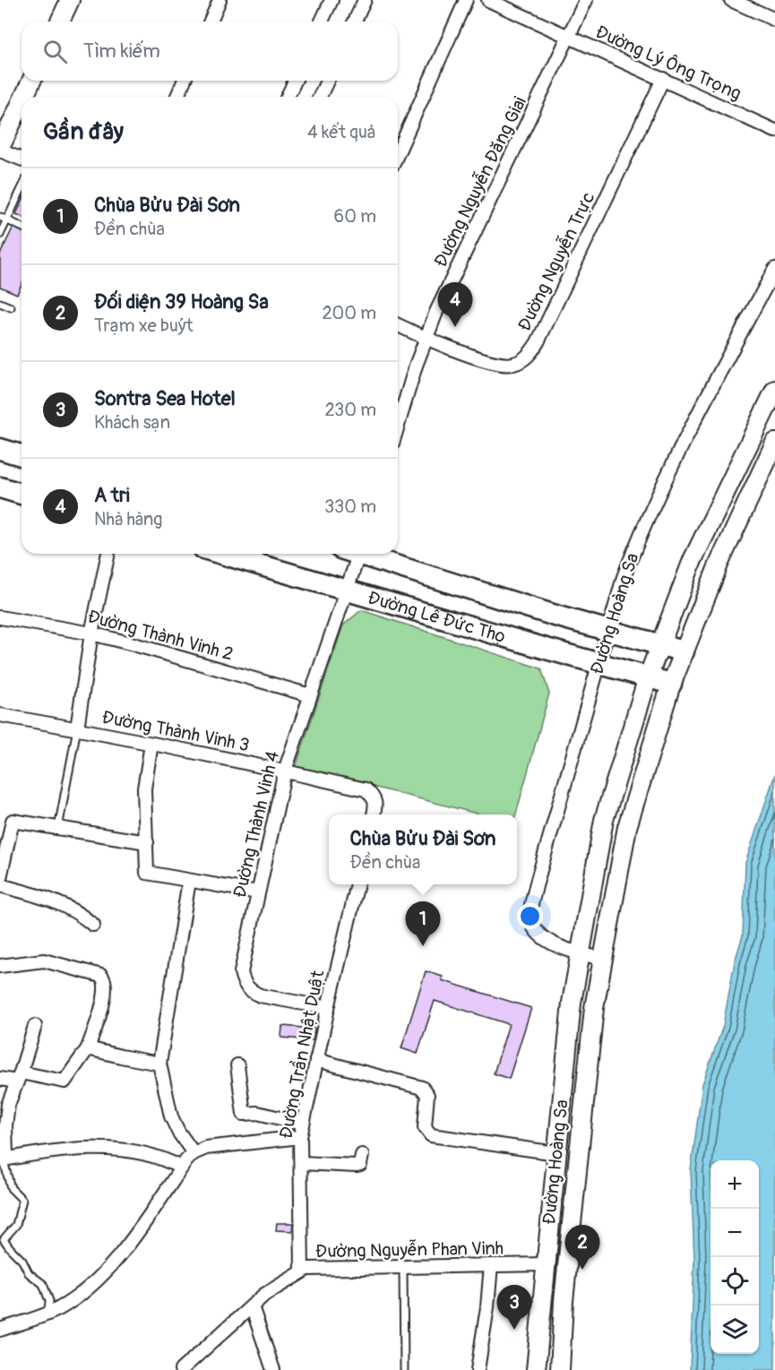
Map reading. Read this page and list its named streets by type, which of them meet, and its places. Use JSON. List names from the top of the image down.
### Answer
{
  "streets": {
    "main road": ["Đường Hoàng Sa", "Đường Lê Đức Thọ"],
    "street": [
      "Đường Lý Ông Trọng",
      "Đường Nguyễn Đăng Giai",
      "Đường Nguyễn Trực",
      "Đường Thành Vinh 2",
      "Đường Thành Vinh 3",
      "Đường Thành Vinh 4",
      "Đường Trần Nhật Duật",
      "Đường Nguyễn Phan Vinh"
    ]
  },
  "crossings": [
    ["Đường Lý Ông Trọng", "Đường Nguyễn Đăng Giai"],
    ["Đường Lý Ông Trọng", "Đường Nguyễn Trực"],
    ["Đường Nguyễn Đăng Giai", "Đường Nguyễn Trực"],
    ["Đường Hoàng Sa", "Đường Lê Đức Thọ"],
    ["Đường Hoàng Sa", "Đường Nguyễn Phan Vinh"],
    ["Đường Lê Đức Thọ", "Đường Thành Vinh 4"],
    ["Đường Thành Vinh 2", "Đường Thành Vinh 4"],
    ["Đường Thành Vinh 3", "Đường Thành Vinh 4"],
    ["Đường Thành Vinh 4", "Đường Trần Nhật Duật"],
    ["Đường Trần Nhật Duật", "Đường Nguyễn Phan Vinh"]
  ],
  "page": {
    "search": "Tìm kiếm",
    "heading": ["Gần đây", "4 kết quả"],
    "list": [
      {
        "mark": "1",
        "name": "Chùa Bửu Đài Sơn",
        "note": "Đền chùa",
        "value": "60 m"
      },
      {
        "mark": "2",
        "name": "Đối diện 39 Hoàng Sa",
        "note": "Trạm xe buýt",
        "value": "200 m"
      },
      {
        "mark": "3",
        "name": "Sontra Sea Hotel",
        "note": "Khách sạn",
        "value": "230 m"
      },
      {
        "mark": "4",
        "name": "A tri",
        "note": "Nhà hàng",
        "value": "330 m"
      }
    ],
    "pins": [
      "4",
      "1",
      "2",
      "3"
    ],
    "popup": ["Chùa Bửu Đài Sơn", "Đền chùa"],
    "map_buttons": ["+", "−"]
  }
}
